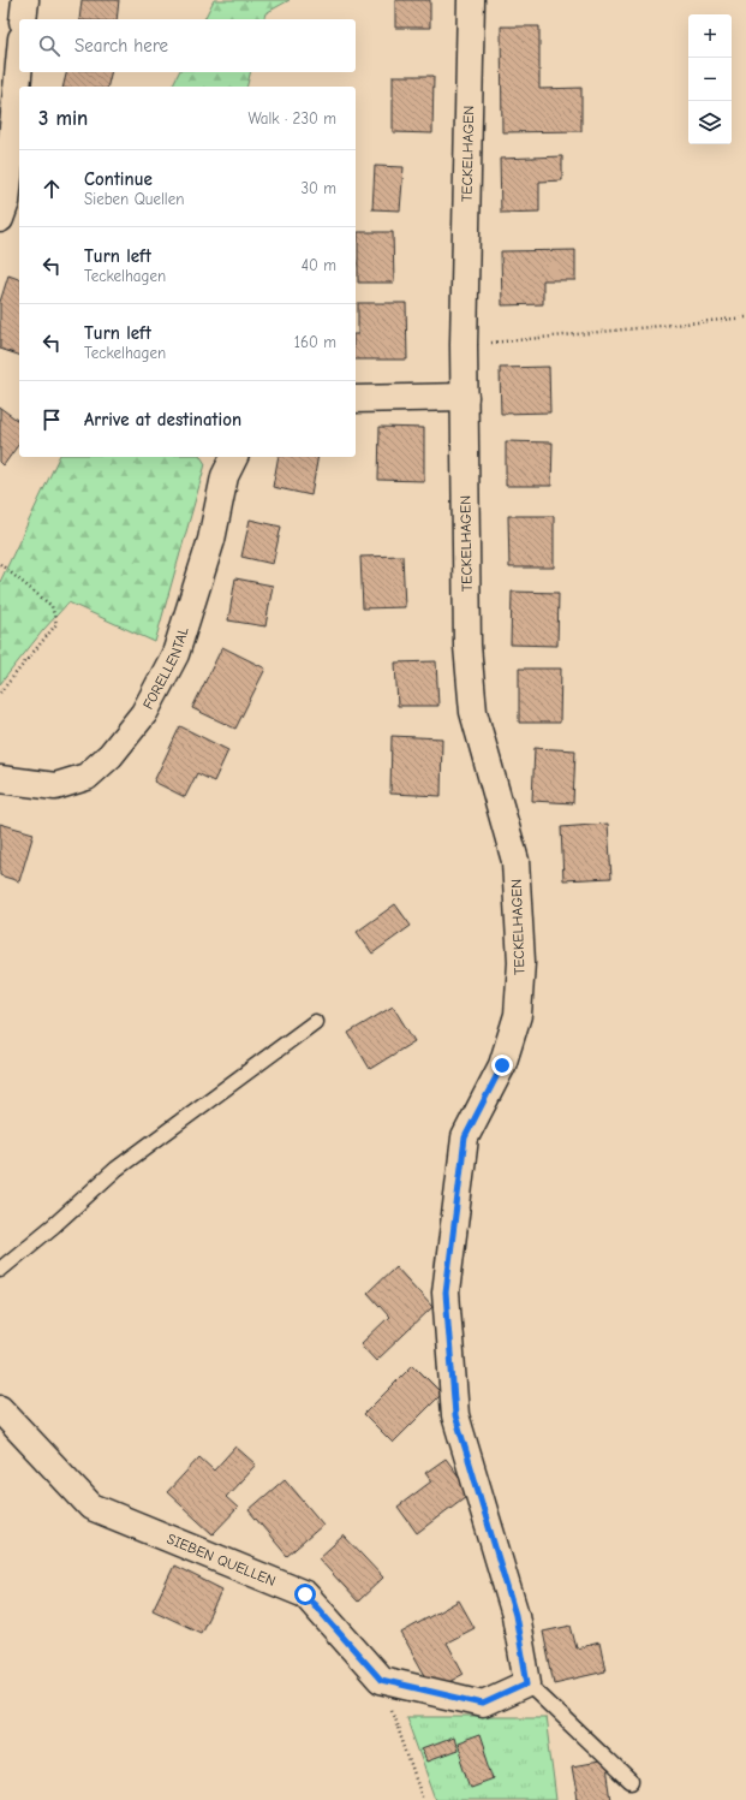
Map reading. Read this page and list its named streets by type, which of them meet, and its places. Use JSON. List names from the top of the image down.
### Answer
{
  "streets": {
    "street": ["TECKELHAGEN", "FORELLENTAL", "SIEBEN QUELLEN"]
  },
  "page": {
    "map_buttons": ["+", "−"],
    "search": "Search here",
    "heading": ["3 min", "Walk · 230 m"],
    "list": [
      ["Continue", "Sieben Quellen", "30 m"],
      ["Turn left", "Teckelhagen", "40 m"],
      ["Turn left", "Teckelhagen", "160 m"],
      "Arrive at destination"
    ]
  }
}
